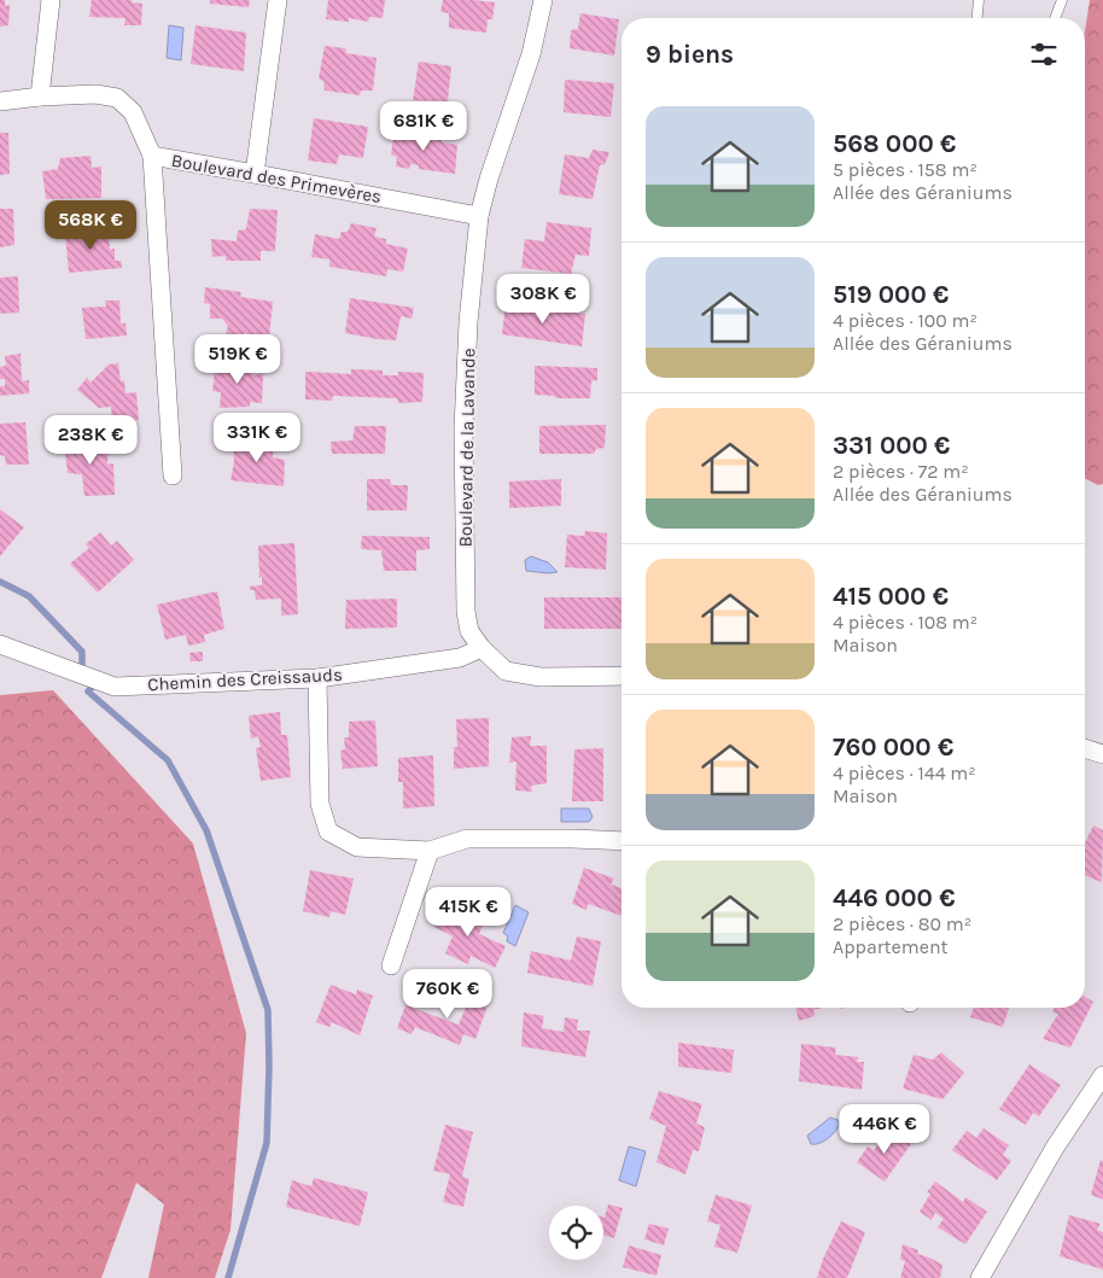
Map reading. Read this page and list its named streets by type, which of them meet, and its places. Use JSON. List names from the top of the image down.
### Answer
{
  "streets": {
    "street": ["Boulevard des Primevères", "Boulevard de la Lavande", "Chemin des Creissauds"]
  },
  "crossings": [
    ["Boulevard des Primevères", "Boulevard de la Lavande"],
    ["Boulevard de la Lavande", "Chemin des Creissauds"]
  ],
  "page": {
    "heading": "9 biens",
    "list": [
      {
        "name": "568 000 €",
        "note": "5 pièces · 158 m² · Allée des Géraniums"
      },
      {
        "name": "519 000 €",
        "note": "4 pièces · 100 m² · Allée des Géraniums"
      },
      {
        "name": "331 000 €",
        "note": "2 pièces · 72 m² · Allée des Géraniums"
      },
      {
        "name": "415 000 €",
        "note": "4 pièces · 108 m² · Maison"
      },
      {
        "name": "760 000 €",
        "note": "4 pièces · 144 m² · Maison"
      },
      {
        "name": "446 000 €",
        "note": "2 pièces · 80 m² · Appartement"
      }
    ],
    "price": [
      "681K €",
      "568K €",
      "308K €",
      "519K €",
      "331K €",
      "238K €",
      "415K €",
      "760K €",
      "446K €"
    ]
  }
}
